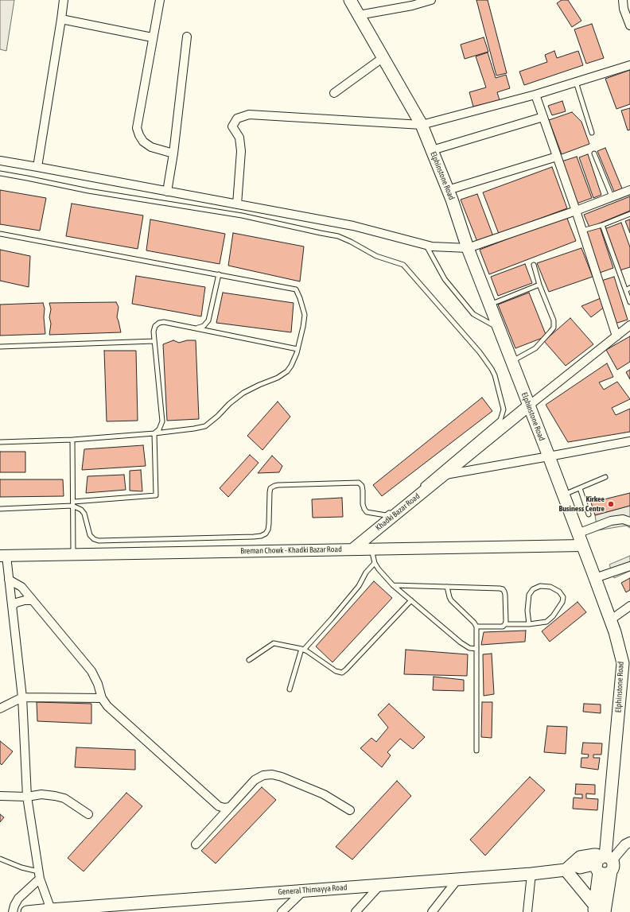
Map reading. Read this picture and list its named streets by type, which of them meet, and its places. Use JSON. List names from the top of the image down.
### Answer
{
  "streets": {
    "main road": [
      "Elphinstone Road",
      "Khadki Bazar Road",
      "Breman Chowk - Khadki Bazar Road",
      "General Thimayya Road"
    ]
  },
  "crossings": [
    ["Elphinstone Road", "Khadki Bazar Road"],
    ["Elphinstone Road", "Breman Chowk - Khadki Bazar Road"],
    ["Khadki Bazar Road", "Breman Chowk - Khadki Bazar Road"]
  ],
  "places": ["Kirkee Business Centre"]
}
